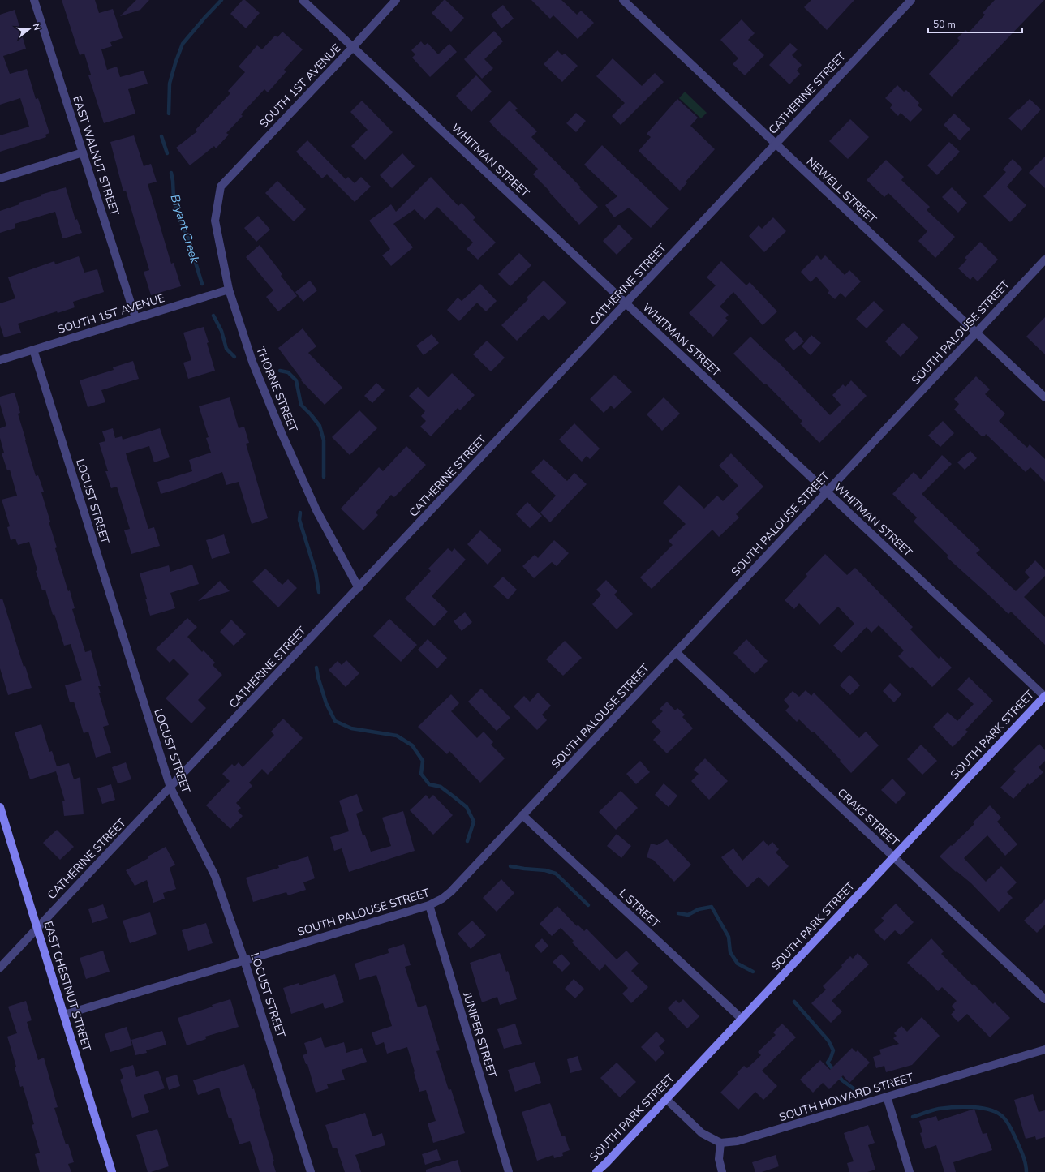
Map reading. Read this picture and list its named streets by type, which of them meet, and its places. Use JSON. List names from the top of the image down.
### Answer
{
  "streets": {
    "main road": ["SOUTH PARK STREET", "EAST CHESTNUT STREET"],
    "street": [
      "SOUTH 1ST AVENUE",
      "CATHERINE STREET",
      "EAST WALNUT STREET",
      "WHITMAN STREET",
      "NEWELL STREET",
      "SOUTH PALOUSE STREET",
      "THORNE STREET",
      "LOCUST STREET",
      "CRAIG STREET",
      "L STREET",
      "JUNIPER STREET",
      "SOUTH HOWARD STREET"
    ]
  },
  "crossings": [
    ["SOUTH 1ST AVENUE", "EAST WALNUT STREET"],
    ["SOUTH 1ST AVENUE", "WHITMAN STREET"],
    ["SOUTH 1ST AVENUE", "THORNE STREET"],
    ["SOUTH 1ST AVENUE", "LOCUST STREET"],
    ["CATHERINE STREET", "WHITMAN STREET"],
    ["CATHERINE STREET", "NEWELL STREET"],
    ["CATHERINE STREET", "THORNE STREET"],
    ["CATHERINE STREET", "LOCUST STREET"],
    ["CATHERINE STREET", "EAST CHESTNUT STREET"],
    ["WHITMAN STREET", "SOUTH PALOUSE STREET"],
    ["WHITMAN STREET", "SOUTH PARK STREET"],
    ["NEWELL STREET", "SOUTH PALOUSE STREET"],
    ["SOUTH PALOUSE STREET", "LOCUST STREET"],
    ["SOUTH PALOUSE STREET", "CRAIG STREET"],
    ["SOUTH PALOUSE STREET", "L STREET"],
    ["SOUTH PALOUSE STREET", "EAST CHESTNUT STREET"],
    ["SOUTH PALOUSE STREET", "JUNIPER STREET"],
    ["SOUTH PARK STREET", "CRAIG STREET"],
    ["SOUTH PARK STREET", "L STREET"]
  ],
  "water": ["Bryant Creek"],
  "scale_bar": "50 m",
  "north": "right"
}
